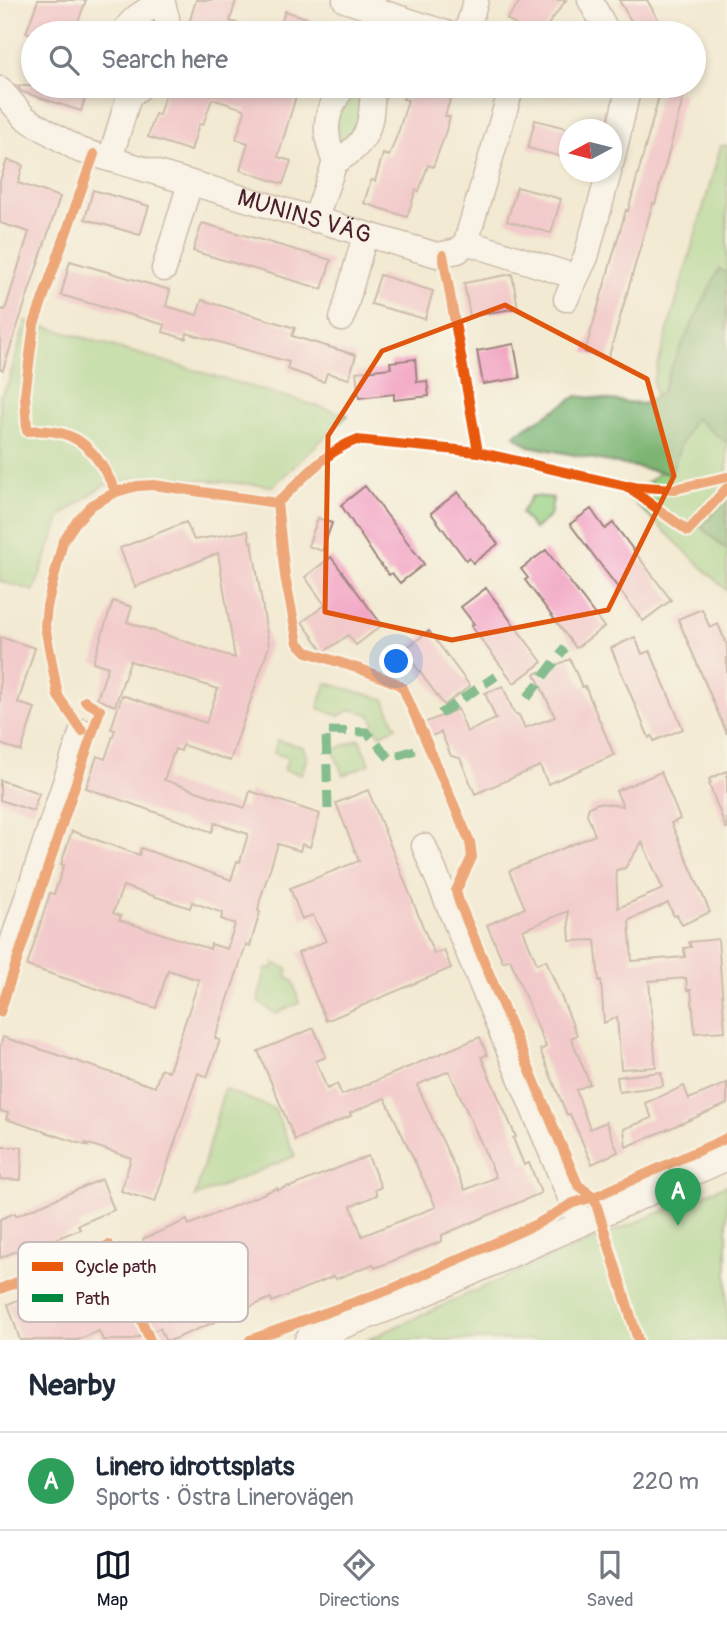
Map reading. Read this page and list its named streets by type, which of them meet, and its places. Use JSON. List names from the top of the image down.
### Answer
{
  "streets": {
    "street": ["MUNINS VÄG"]
  },
  "legend": ["Cycle path", "Path"],
  "north": "left",
  "page": {
    "search": "Search here",
    "pins": "A",
    "heading": "Nearby",
    "list": [
      {
        "mark": "A",
        "name": "Linero idrottsplats",
        "note": "Sports · Östra Linerovägen",
        "value": "220 m"
      }
    ],
    "nav": ["Map", "Directions", "Saved"]
  }
}
